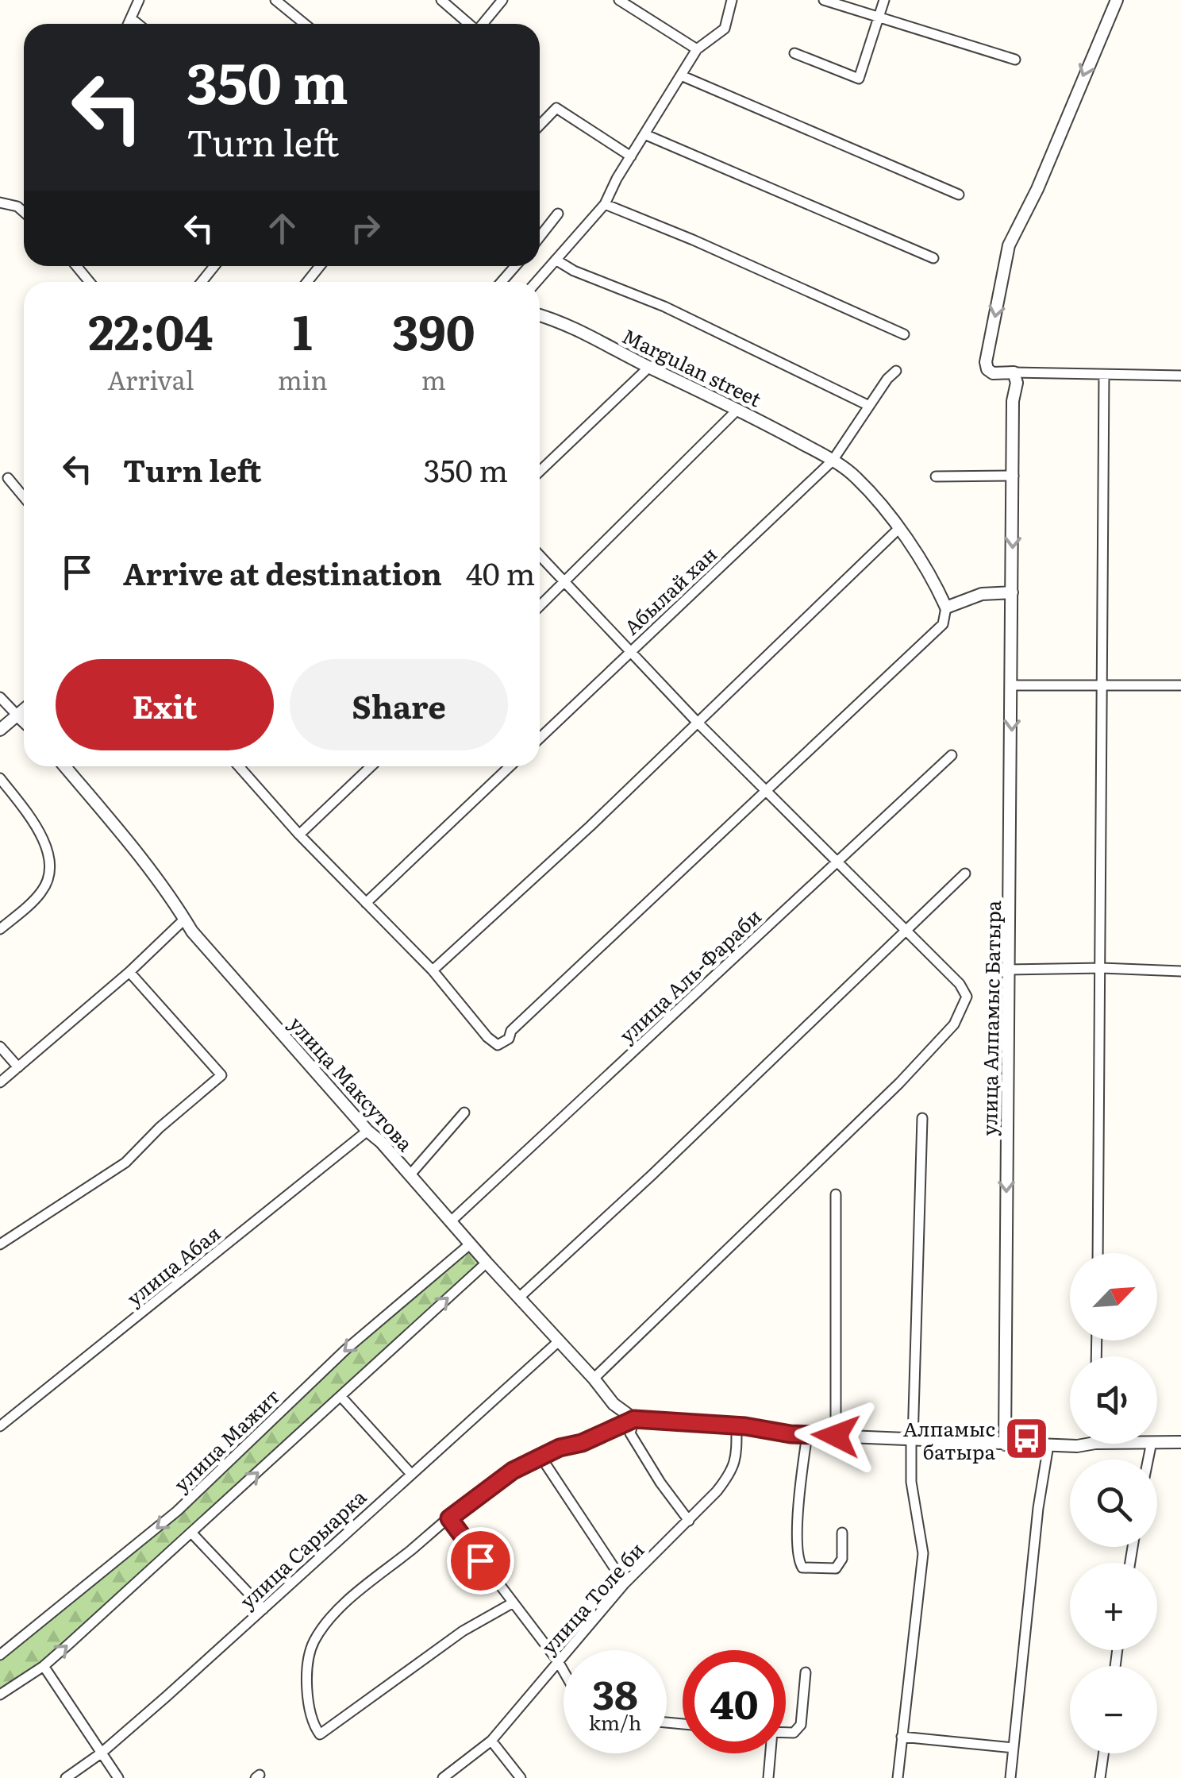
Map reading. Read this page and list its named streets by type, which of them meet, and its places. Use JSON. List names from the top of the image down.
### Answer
{
  "streets": {
    "street": [
      "Margulan street",
      "Абылай хан",
      "улица Аль-Фараби",
      "улица Алпамыс Батыра",
      "улица Максутова",
      "улица Абая",
      "улица Мажит",
      "улица Сарыарка",
      "улица Толе би"
    ]
  },
  "crossings": [
    ["Margulan street", "Абылай хан"],
    ["улица Аль-Фараби", "улица Максутова"],
    ["улица Максутова", "улица Абая"],
    ["улица Максутова", "улица Мажит"],
    ["улица Максутова", "улица Сарыарка"]
  ],
  "places": {
    "bus stop": ["Алпамыс батыра"]
  },
  "north": "top right",
  "page": {
    "turn": ["350 m", "Turn left"],
    "eta": [
      "22:04",
      "Arrival",
      "1",
      "min",
      "390",
      "m"
    ],
    "list": [
      {
        "name": "Turn left",
        "value": "350 m"
      },
      {
        "name": "Arrive at destination",
        "value": "40 m"
      }
    ],
    "buttons": ["Exit", "Share"],
    "map_buttons": ["+", "−"],
    "speed": "38 km/h",
    "limit": "40"
  }
}
